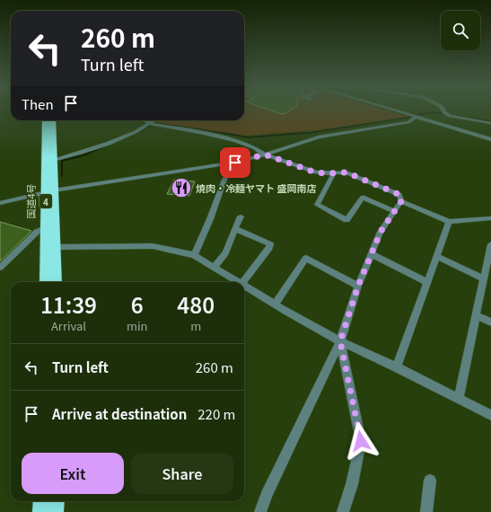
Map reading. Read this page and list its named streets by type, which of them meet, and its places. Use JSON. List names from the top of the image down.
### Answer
{
  "streets": {
    "highway": ["国道4号", "4"]
  },
  "places": {
    "restaurant": ["焼肉・冷麺ヤマト 盛岡南店"]
  },
  "page": {
    "turn": ["260 m", "Turn left"],
    "then": "Then",
    "eta": [
      "11:39",
      "Arrival",
      "6",
      "min",
      "480",
      "m"
    ],
    "list": [
      {
        "name": "Turn left",
        "value": "260 m"
      },
      {
        "name": "Arrive at destination",
        "value": "220 m"
      }
    ],
    "buttons": ["Exit", "Share"]
  }
}
